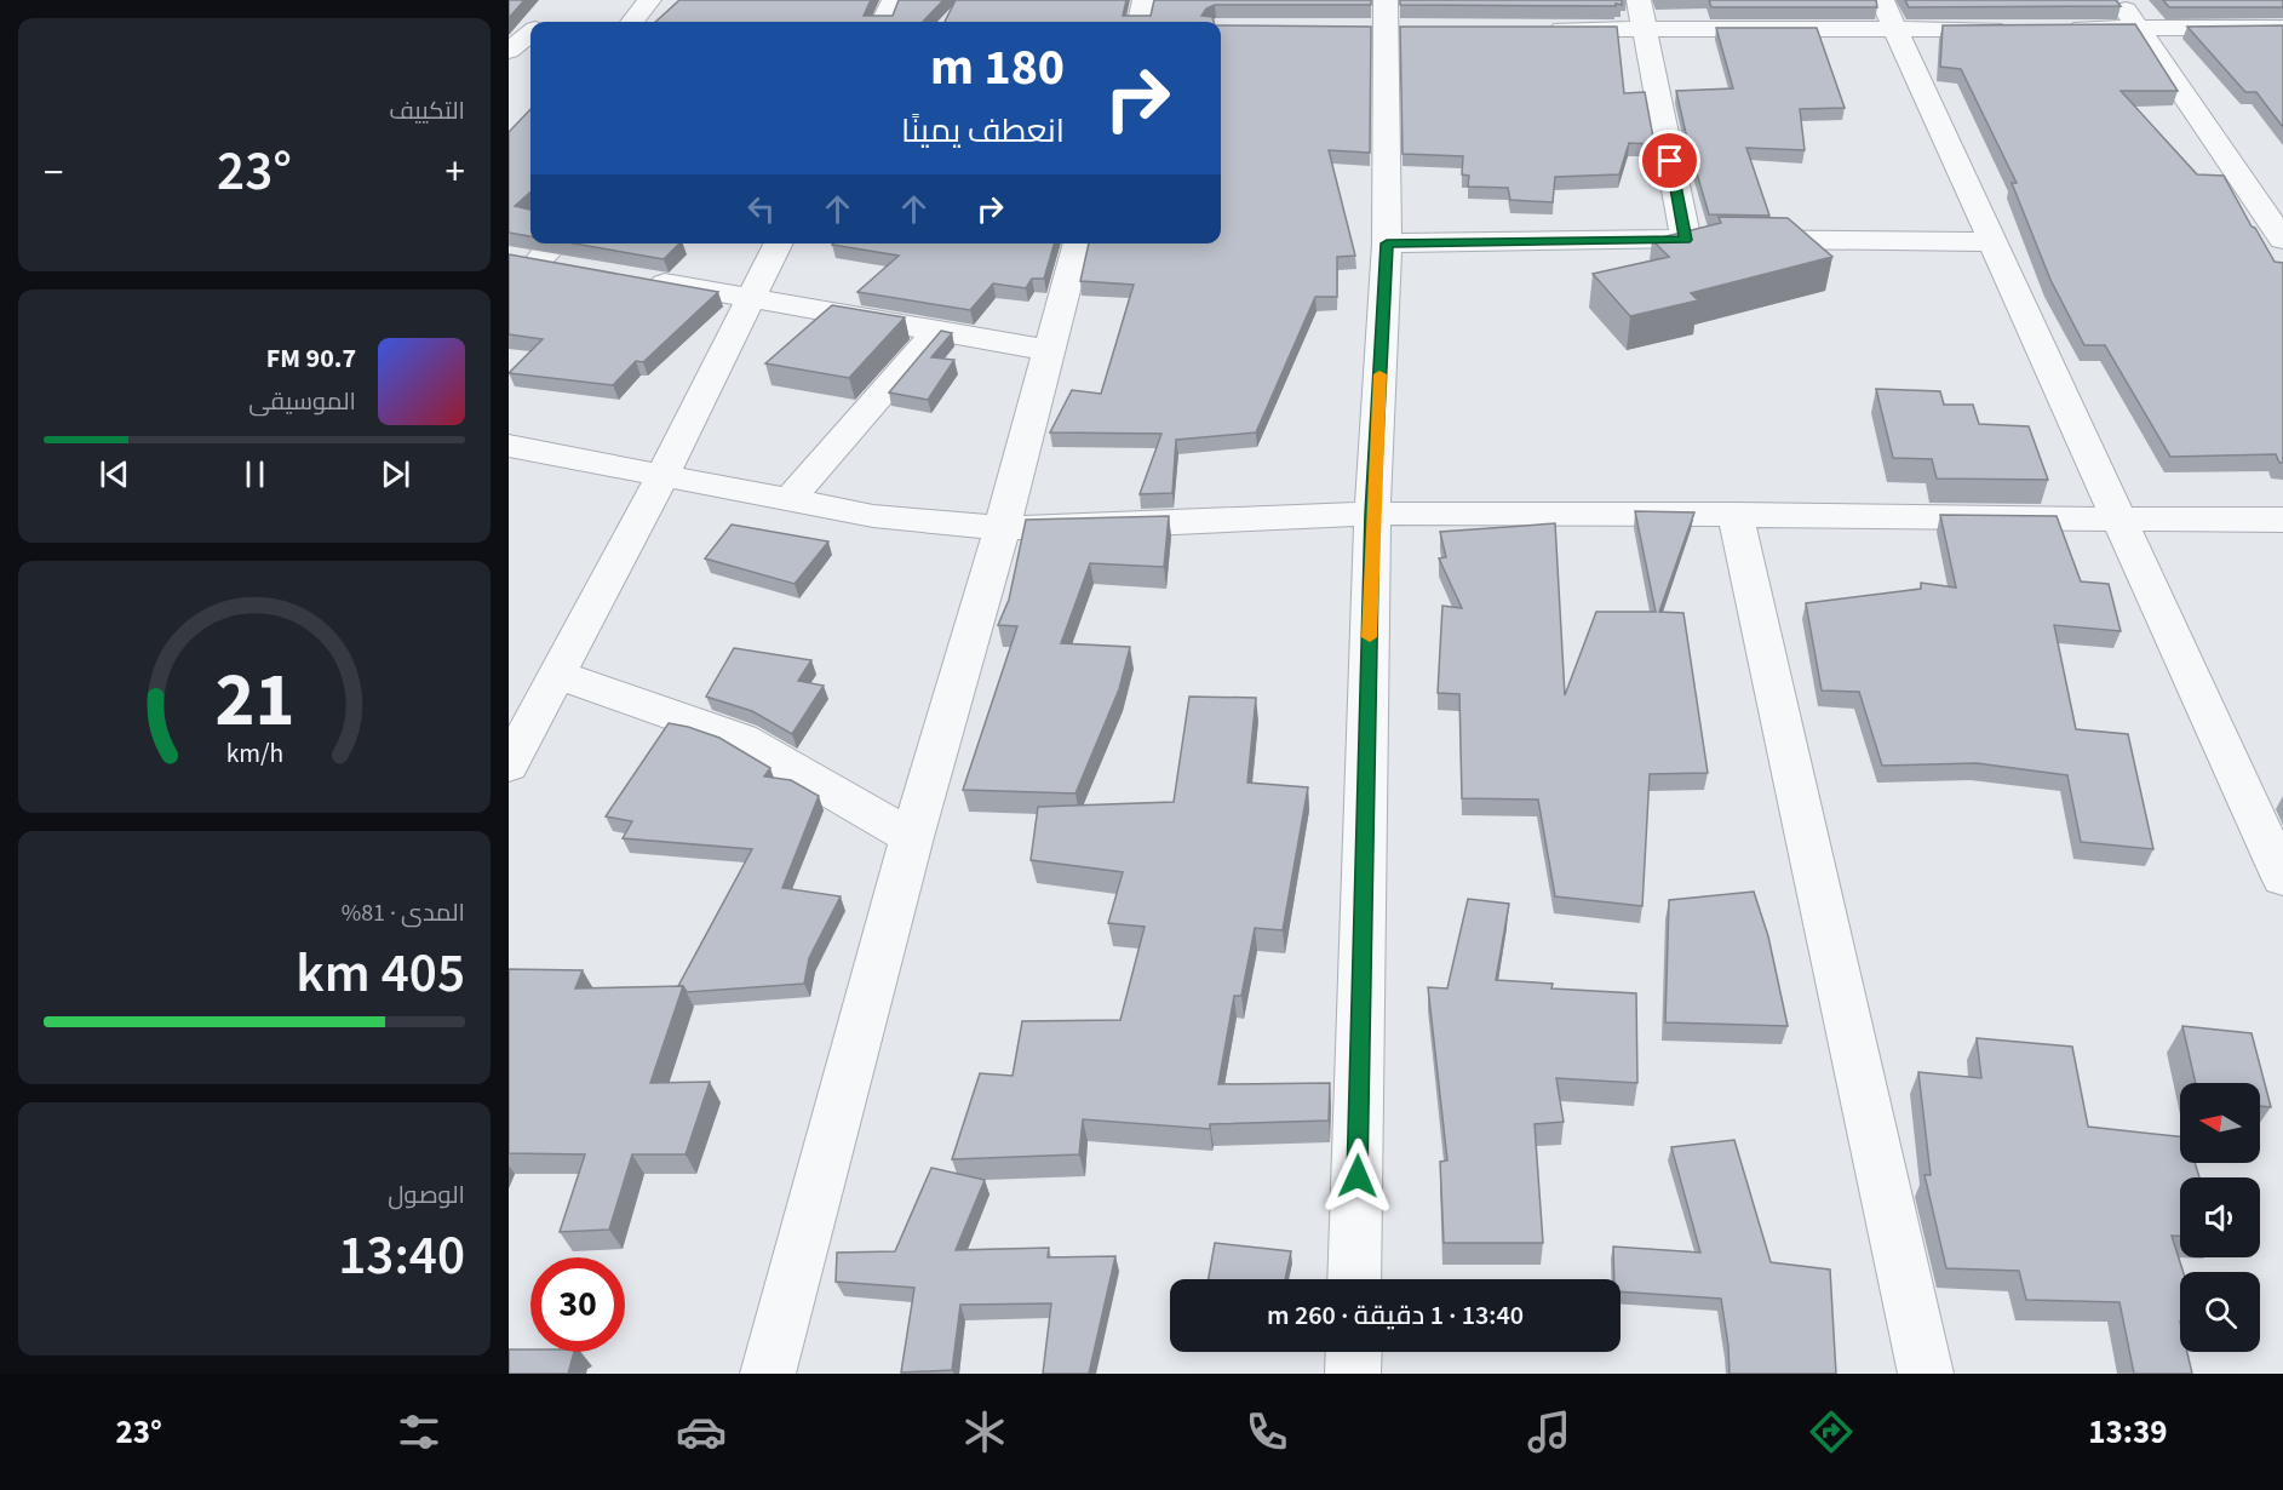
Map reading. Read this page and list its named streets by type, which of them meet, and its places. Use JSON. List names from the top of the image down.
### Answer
{
  "north": "left",
  "page": {
    "tile": [
      "التكييف",
      ["المدى · 81%", "405 km"],
      ["الوصول", "13:40"]
    ],
    "turn": ["180 m", "انعطف يمينًا"],
    "heat": ["−", "23°", "+"],
    "song": ["90.7 FM", "الموسيقى"],
    "limit": "30",
    "trip": "13:40 · 1 دقيقة · 260 m",
    "tabs": ["13:39", "23°"],
    "gauge": ["21", "km/h"]
  }
}
